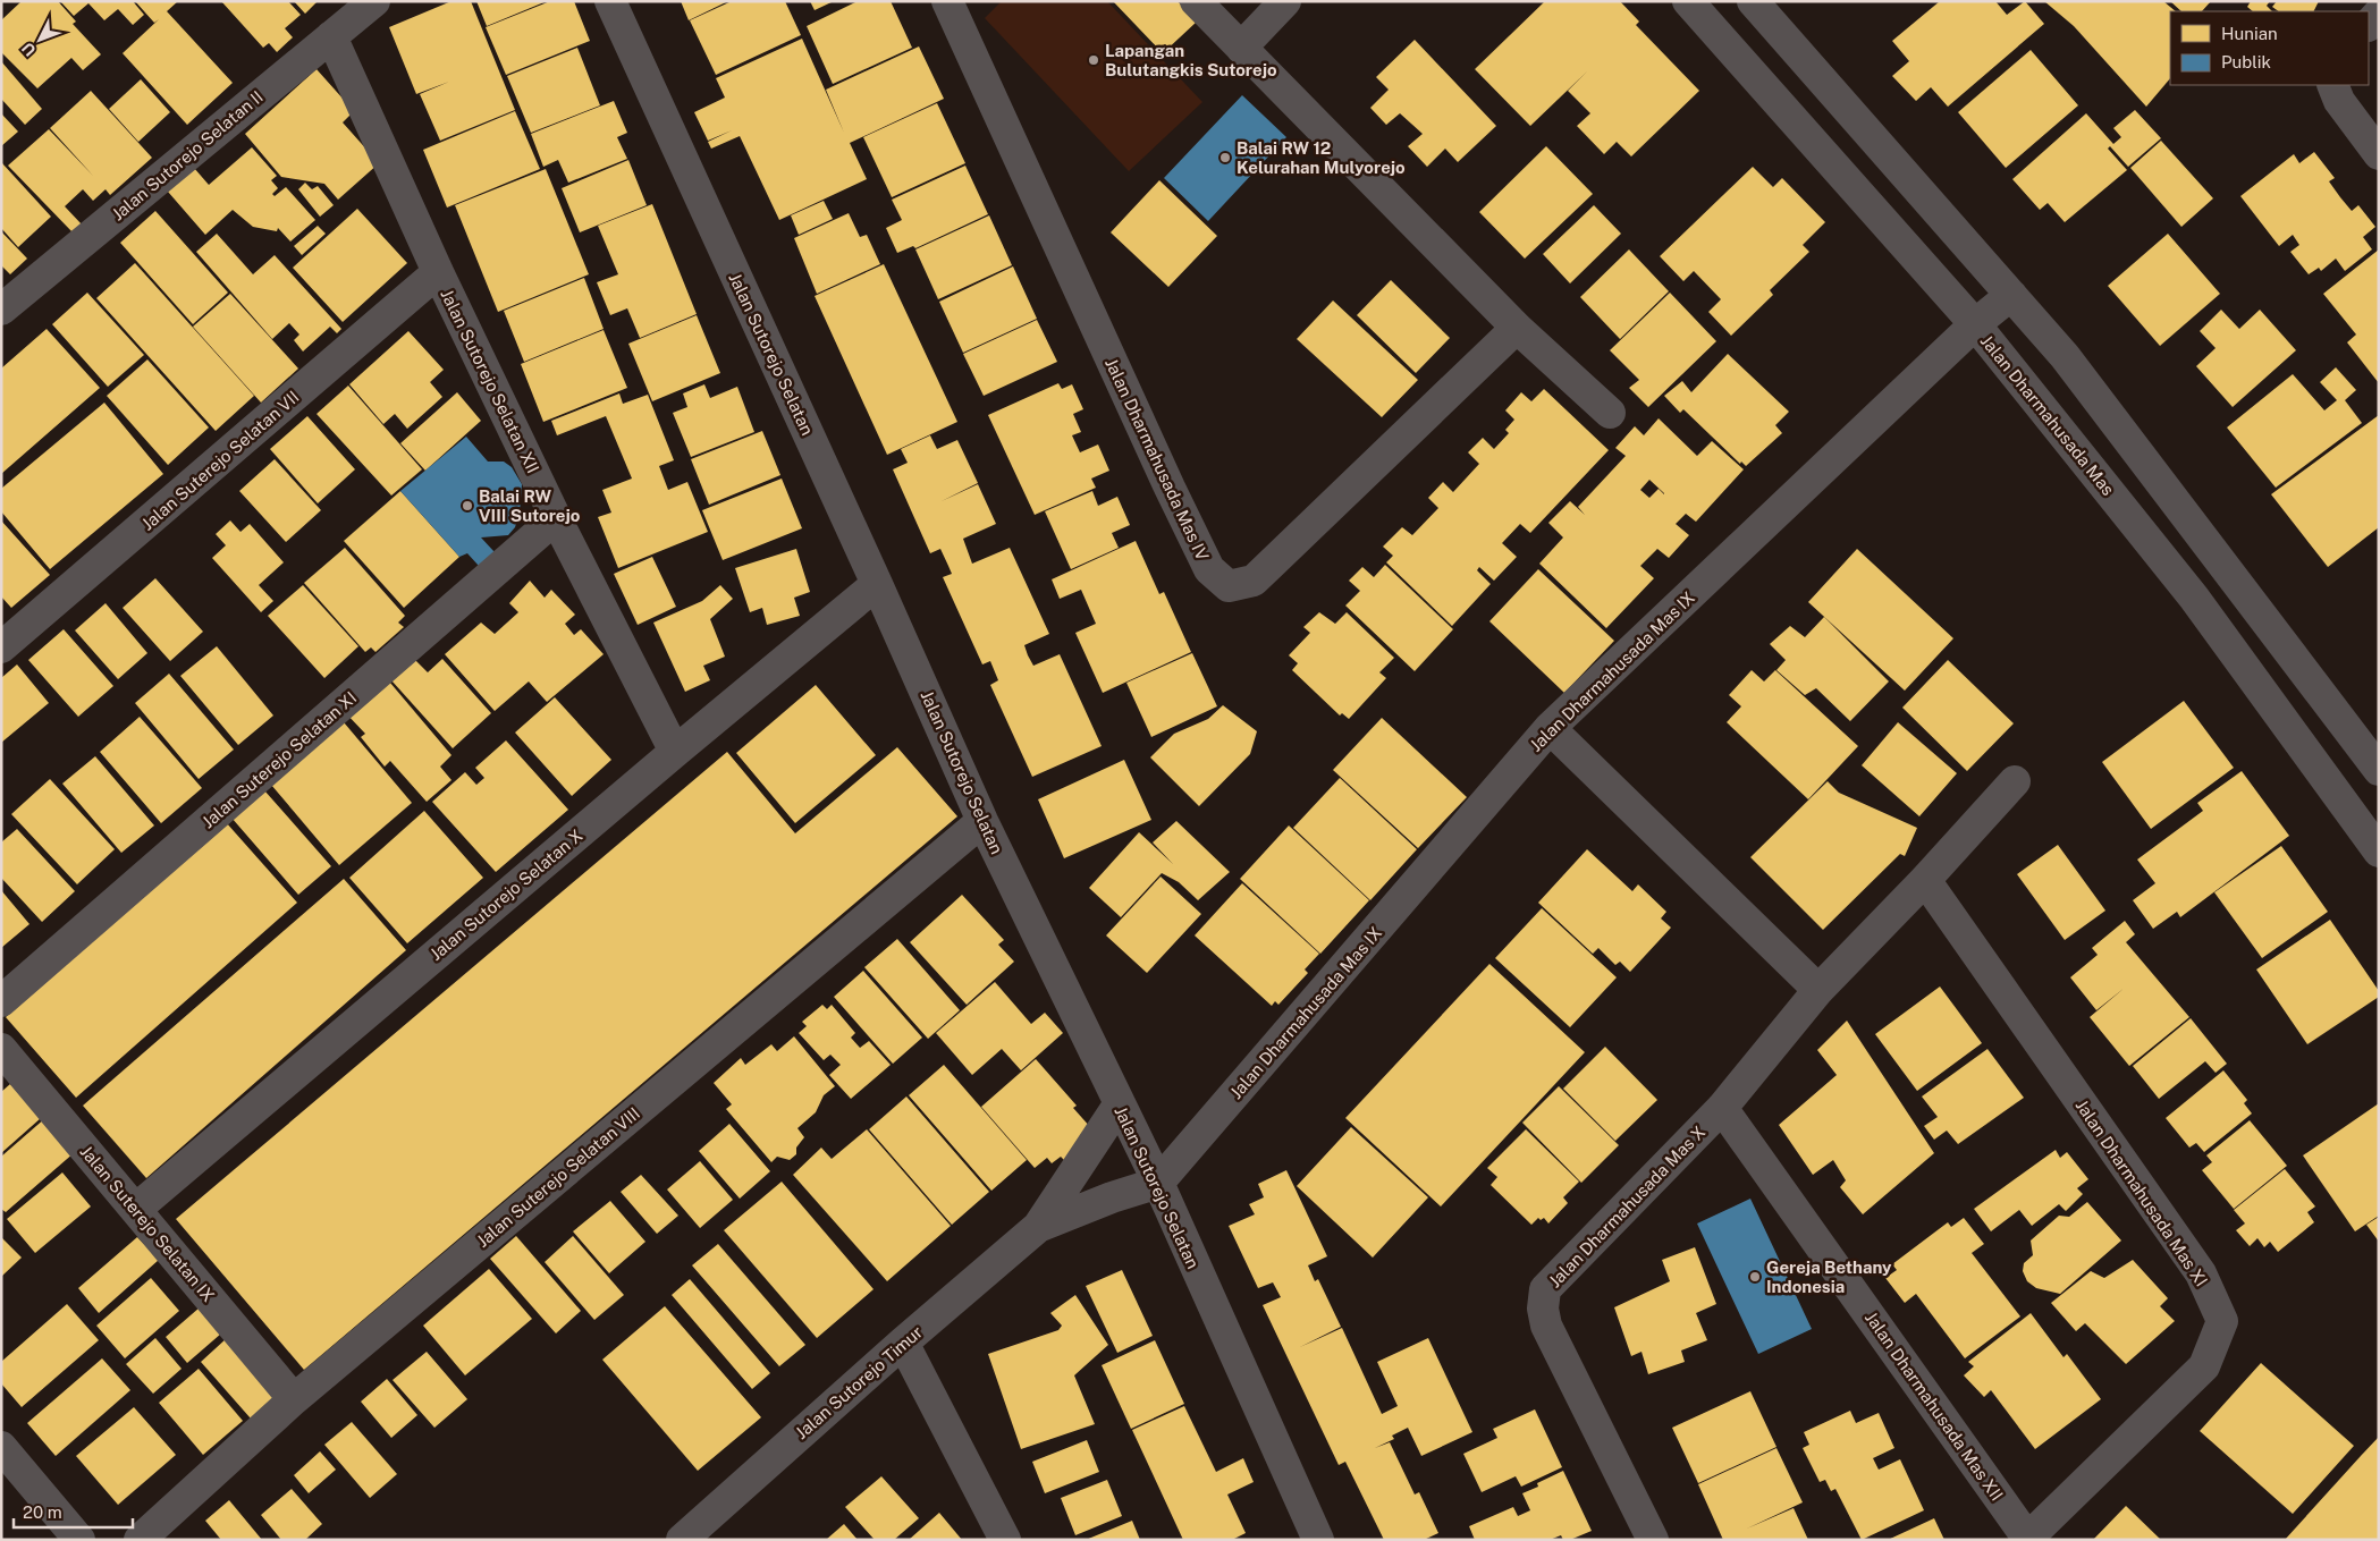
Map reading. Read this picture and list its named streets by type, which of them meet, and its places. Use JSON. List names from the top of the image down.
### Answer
{
  "streets": {
    "street": [
      "Jalan Sutorejo Selatan II",
      "Jalan Sutorejo Selatan",
      "Jalan Sutorejo Selatan XII",
      "Jalan Dharmahusada Mas",
      "Jalan Dharmahusada Mas IV",
      "Jalan Suterejo Selatan VII",
      "Jalan Dharmahusada Mas IX",
      "Jalan Suterejo Selatan XI",
      "Jalan Sutorejo Selatan X",
      "Jalan Suterejo Selatan VIII",
      "Jalan Dharmahusada Mas XI",
      "Jalan Dharmahusada Mas X",
      "Jalan Suterejo Selatan IX",
      "Jalan Sutorejo Timur",
      "Jalan Dharmahusada Mas XII"
    ]
  },
  "crossings": [
    ["Jalan Sutorejo Selatan II", "Jalan Sutorejo Selatan XII"],
    ["Jalan Sutorejo Selatan", "Jalan Dharmahusada Mas IX"],
    ["Jalan Sutorejo Selatan", "Jalan Sutorejo Selatan X"],
    ["Jalan Sutorejo Selatan", "Jalan Suterejo Selatan VIII"],
    ["Jalan Sutorejo Selatan", "Jalan Sutorejo Timur"],
    ["Jalan Sutorejo Selatan XII", "Jalan Suterejo Selatan VII"],
    ["Jalan Sutorejo Selatan XII", "Jalan Suterejo Selatan XI"],
    ["Jalan Sutorejo Selatan XII", "Jalan Sutorejo Selatan X"],
    ["Jalan Dharmahusada Mas", "Jalan Dharmahusada Mas IX"],
    ["Jalan Dharmahusada Mas IX", "Jalan Sutorejo Timur"],
    ["Jalan Sutorejo Selatan X", "Jalan Suterejo Selatan IX"],
    ["Jalan Suterejo Selatan VIII", "Jalan Suterejo Selatan IX"],
    ["Jalan Dharmahusada Mas XI", "Jalan Dharmahusada Mas X"],
    ["Jalan Dharmahusada Mas XI", "Jalan Dharmahusada Mas XII"],
    ["Jalan Dharmahusada Mas X", "Jalan Dharmahusada Mas XII"]
  ],
  "places": [
    "Lapangan Bulutangkis Sutorejo",
    "Balai RW 12 Kelurahan Mulyorejo",
    "Balai RW VIII Sutorejo",
    "Gereja Bethany Indonesia"
  ],
  "legend": ["Hunian", "Publik"],
  "scale_bar": "20 m",
  "north": "bottom left"
}
